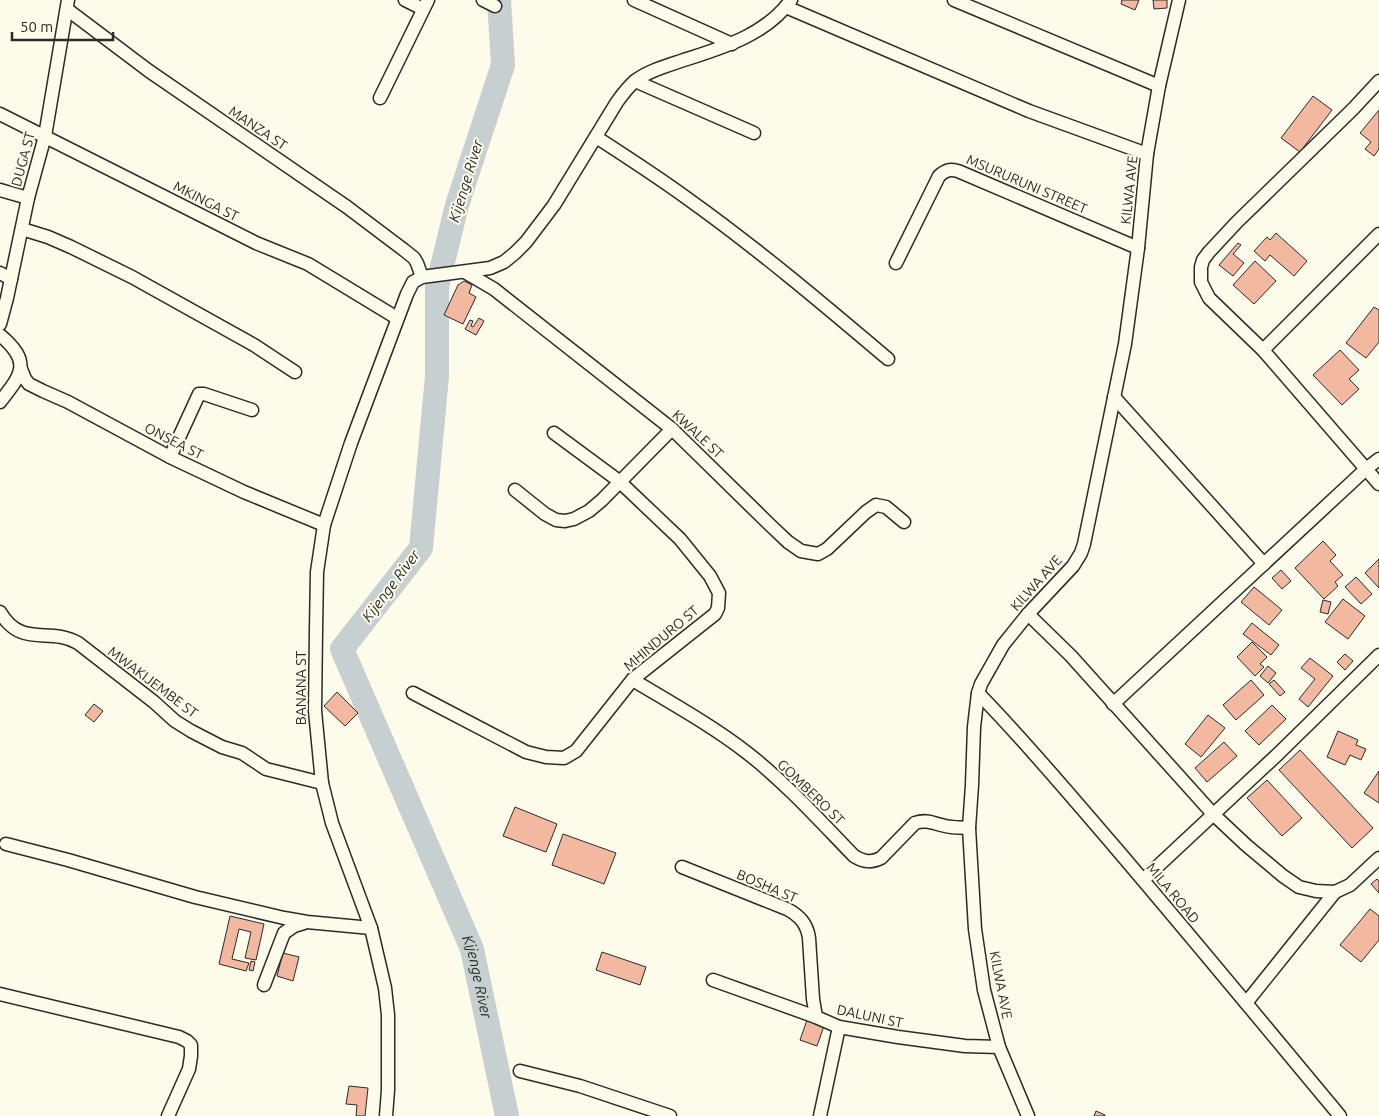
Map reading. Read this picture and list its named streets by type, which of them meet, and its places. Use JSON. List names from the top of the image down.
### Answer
{
  "streets": {
    "street": [
      "MANZA ST",
      "DUGA ST",
      "MSURURUNI STREET",
      "KILWA AVE",
      "MKINGA ST",
      "KWALE ST",
      "ONSEA ST",
      "MHINDURO ST",
      "MWAKIJEMBE ST",
      "BANANA ST",
      "GOMBERO ST",
      "BOSHA ST",
      "MILA ROAD",
      "DALUNI ST"
    ]
  },
  "crossings": [
    ["MANZA ST", "DUGA ST"],
    ["MANZA ST", "BANANA ST"],
    ["DUGA ST", "MKINGA ST"],
    ["MSURURUNI STREET", "KILWA AVE"],
    ["KILWA AVE", "GOMBERO ST"],
    ["KILWA AVE", "MILA ROAD"],
    ["KILWA AVE", "DALUNI ST"],
    ["MKINGA ST", "BANANA ST"],
    ["ONSEA ST", "BANANA ST"],
    ["MHINDURO ST", "GOMBERO ST"],
    ["MWAKIJEMBE ST", "BANANA ST"],
    ["BOSHA ST", "DALUNI ST"]
  ],
  "water": ["Kijenge River"],
  "scale_bar": "50 m"
}
